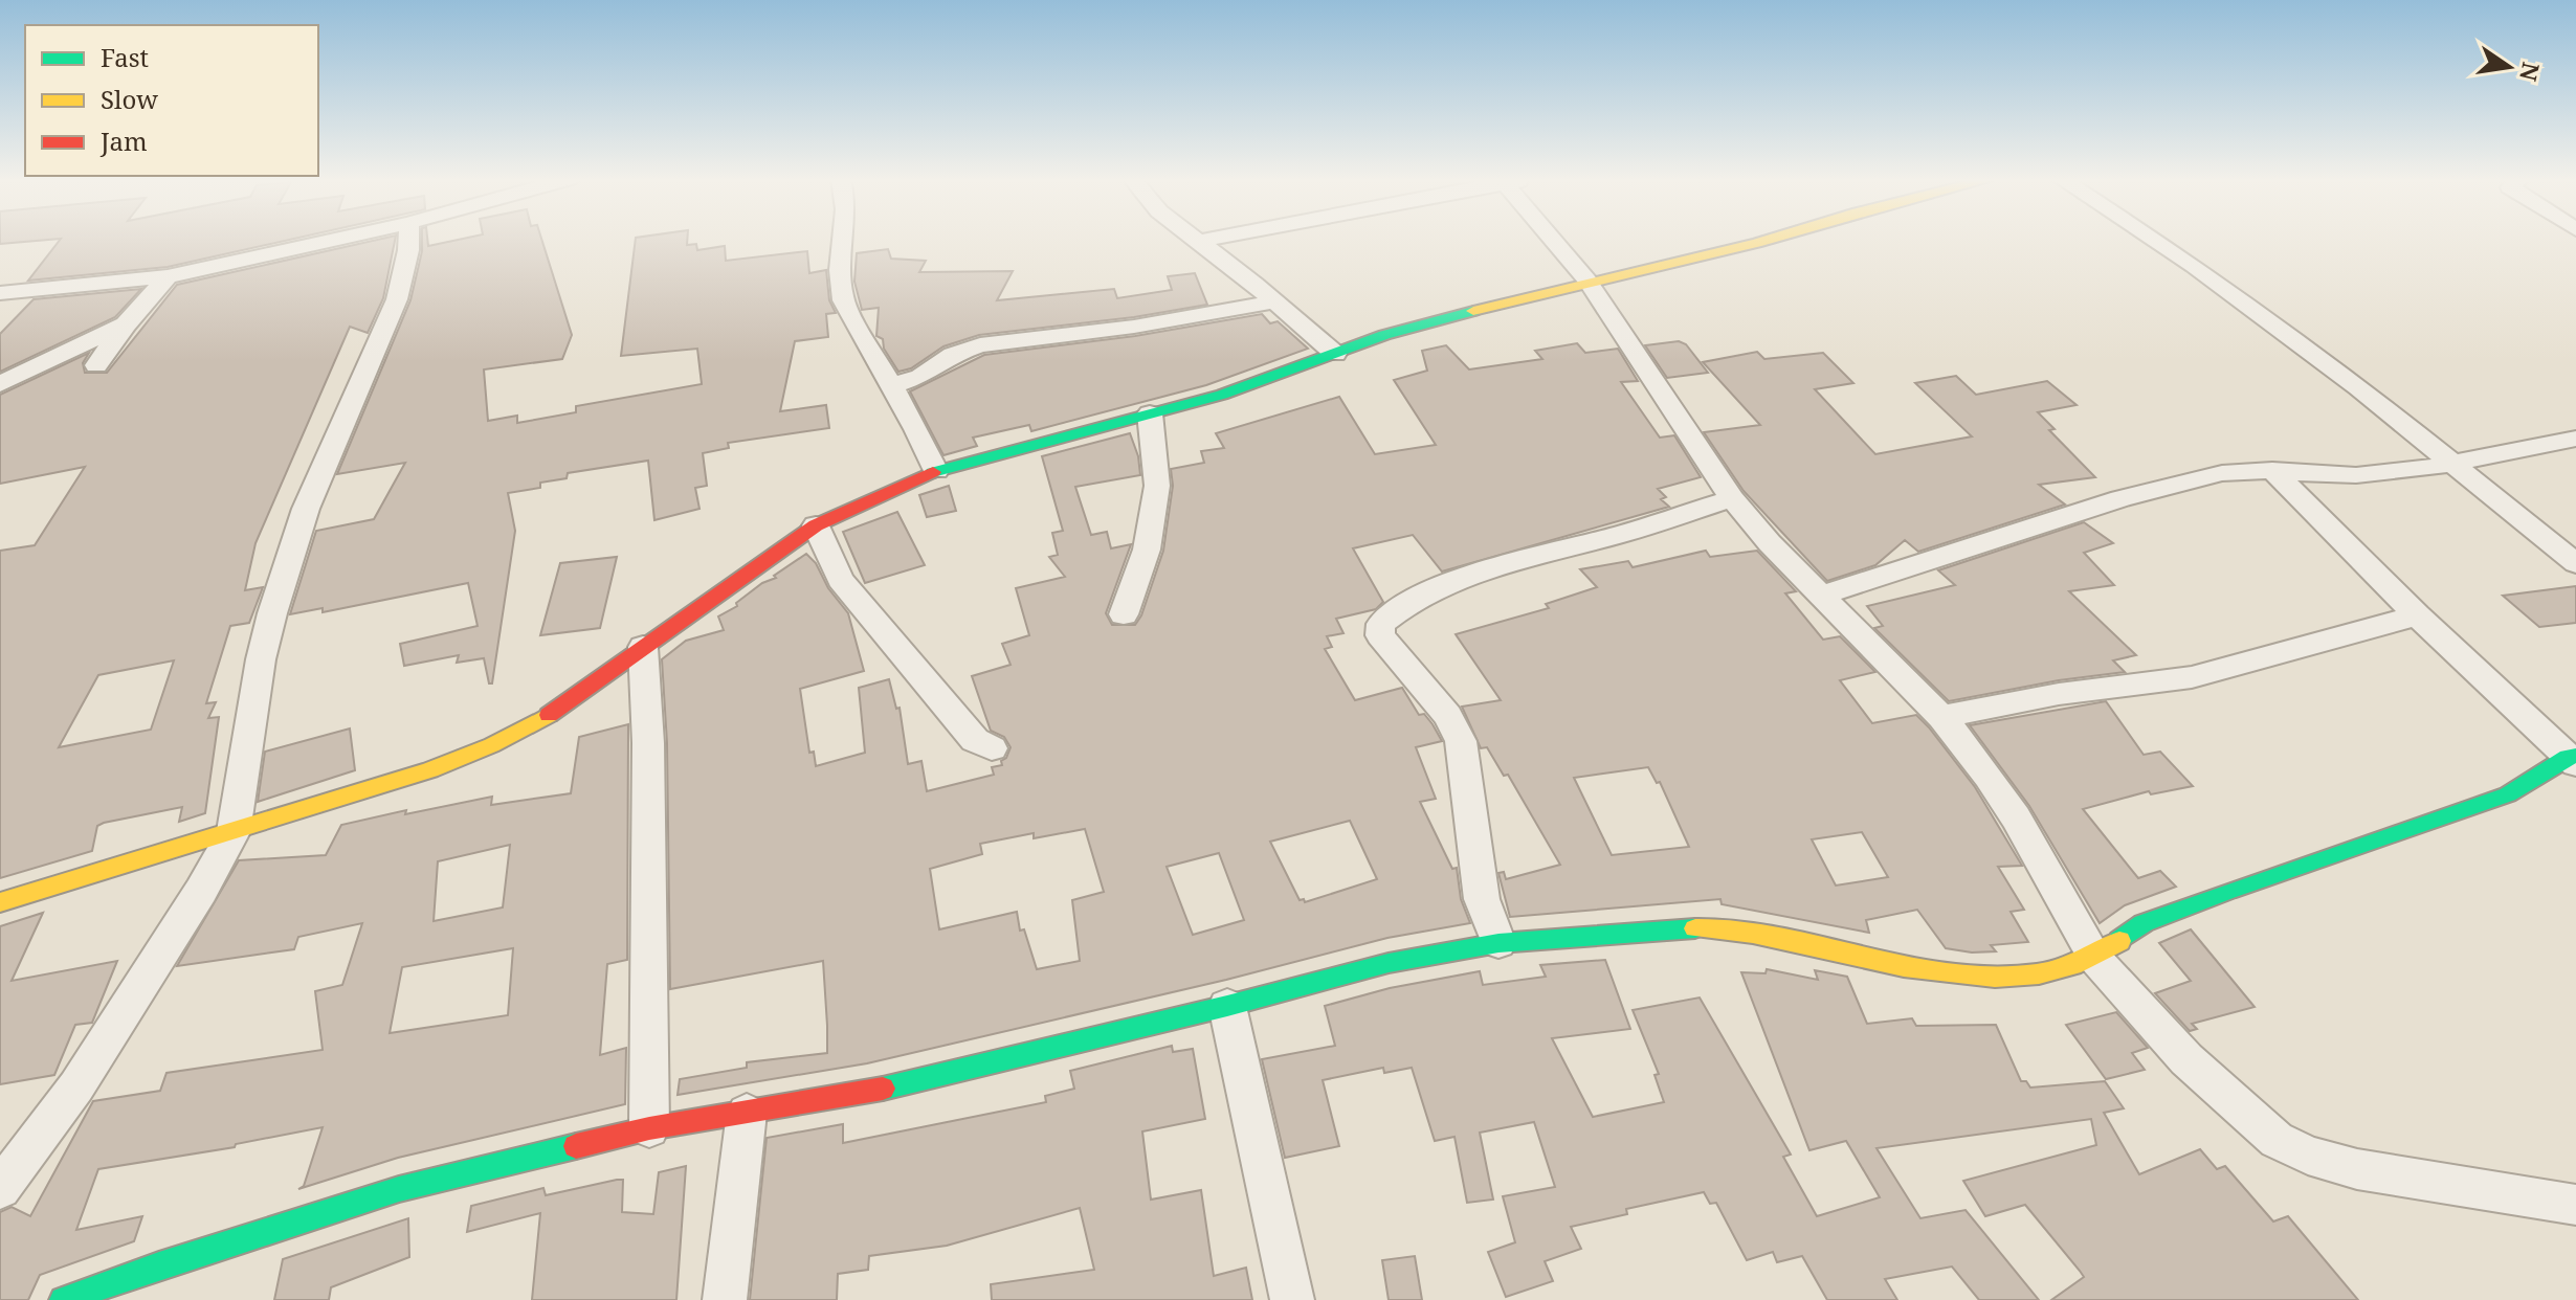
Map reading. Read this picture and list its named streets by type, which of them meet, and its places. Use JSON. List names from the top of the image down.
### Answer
{
  "legend": ["Fast", "Slow", "Jam"],
  "north": "right"
}
